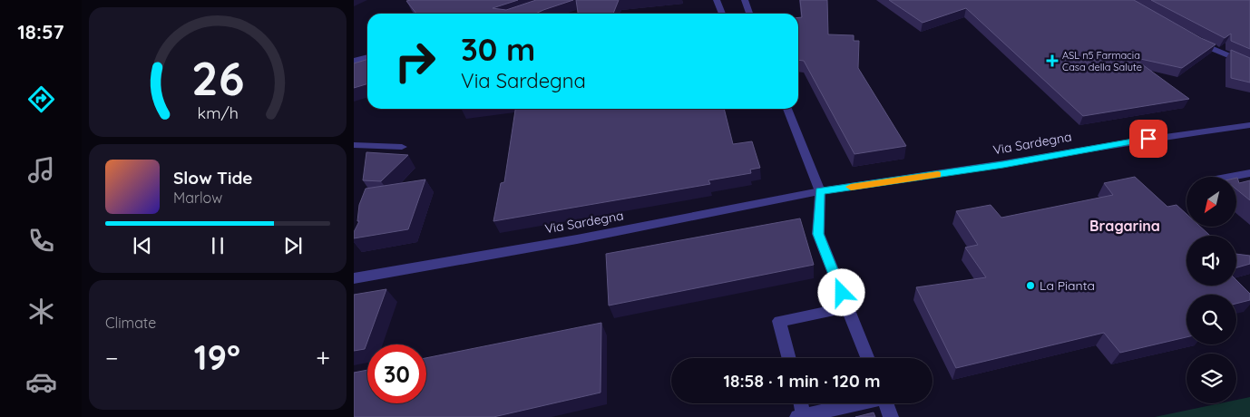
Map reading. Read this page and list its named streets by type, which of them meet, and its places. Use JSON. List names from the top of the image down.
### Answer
{
  "streets": {
    "street": ["Via Sardegna"]
  },
  "districts": ["Bragarina"],
  "places": {
    "health": ["ASL n5 Farmacia Casa della Salute"],
    "other": ["La Pianta"]
  },
  "north": "bottom left",
  "page": {
    "tabs": "18:57",
    "turn": ["30 m", "Via Sardegna"],
    "song": ["Slow Tide", "Marlow"],
    "tile": "Climate",
    "heat": ["−", "19°", "+"],
    "limit": "30",
    "trip": "18:58 · 1 min · 120 m",
    "gauge": ["26", "km/h"]
  }
}
